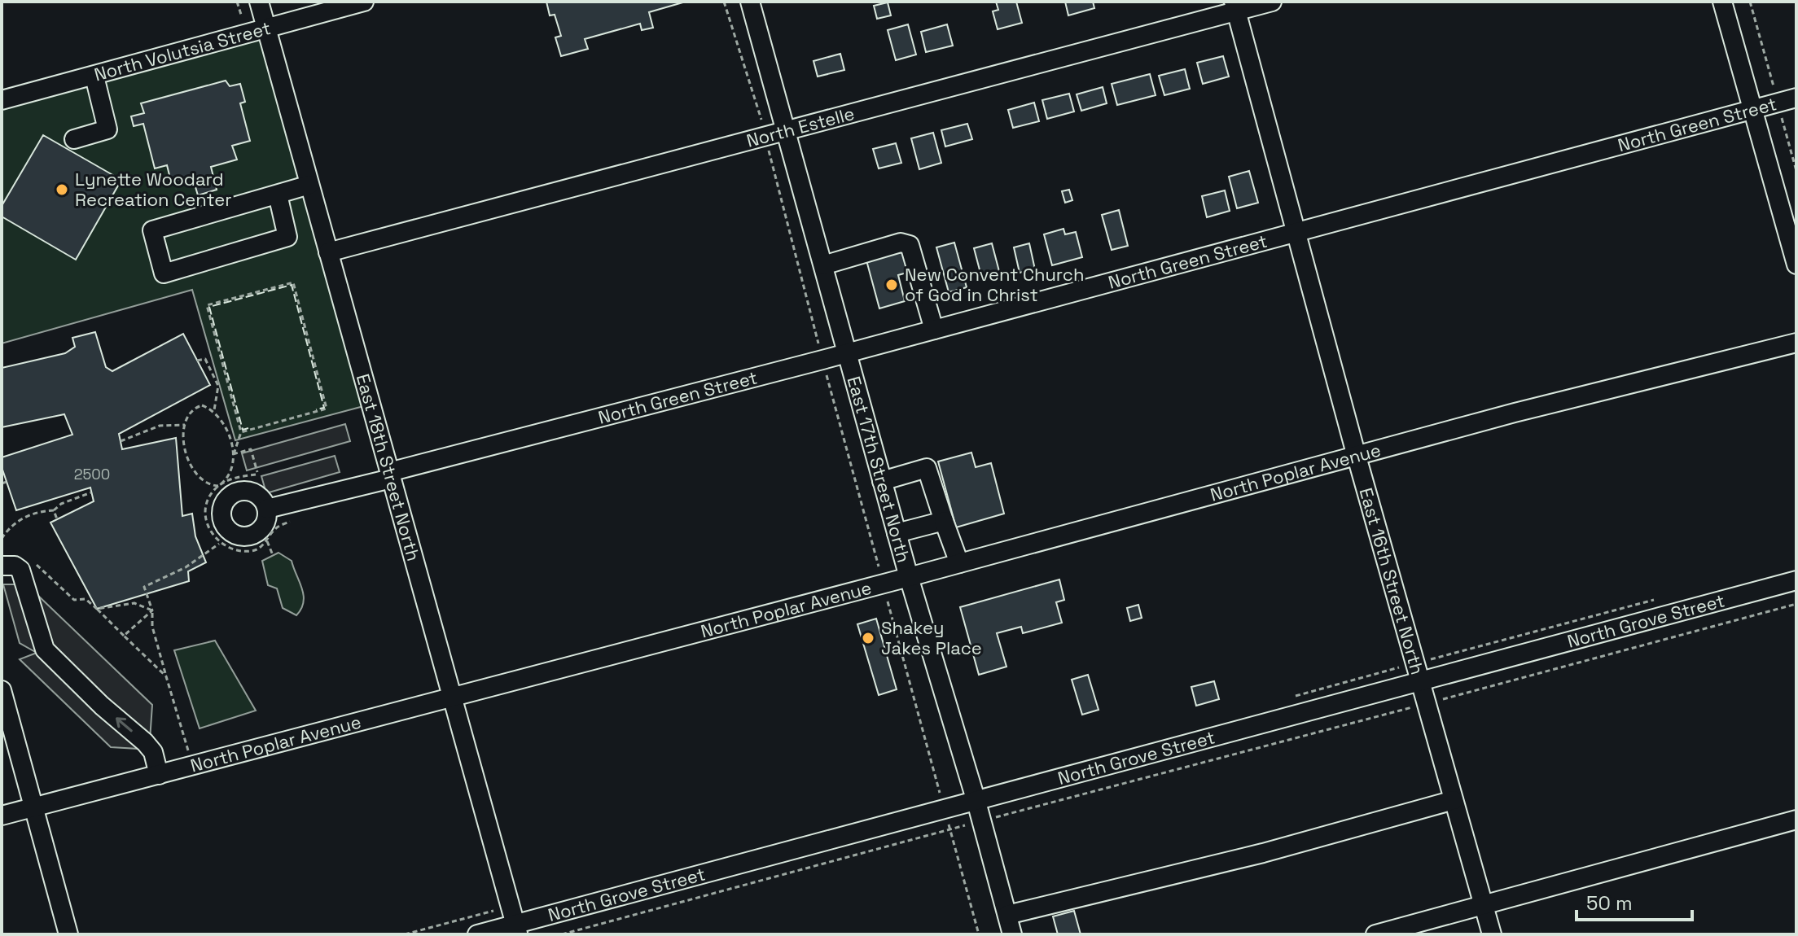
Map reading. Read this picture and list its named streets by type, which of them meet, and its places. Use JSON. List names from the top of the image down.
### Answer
{
  "streets": {
    "street": [
      "North Volutsia Street",
      "North Green Street",
      "North Estelle",
      "East 18th Street North",
      "East 17th Street North",
      "North Poplar Avenue",
      "East 16th Street North",
      "North Grove Street"
    ]
  },
  "crossings": [
    ["North Volutsia Street", "East 18th Street North"],
    ["North Green Street", "East 18th Street North"],
    ["North Green Street", "East 17th Street North"],
    ["North Green Street", "East 16th Street North"],
    ["North Estelle", "East 18th Street North"],
    ["North Estelle", "East 17th Street North"],
    ["North Estelle", "East 16th Street North"],
    ["East 18th Street North", "North Poplar Avenue"],
    ["East 18th Street North", "North Grove Street"],
    ["East 17th Street North", "North Poplar Avenue"],
    ["East 17th Street North", "North Grove Street"],
    ["North Poplar Avenue", "East 16th Street North"],
    ["East 16th Street North", "North Grove Street"]
  ],
  "places": ["Lynette Woodard Recreation Center", "New Convent Church of God in Christ", "Shakey Jakes Place"],
  "house_numbers": ["2500"],
  "scale_bar": "50 m"
}
